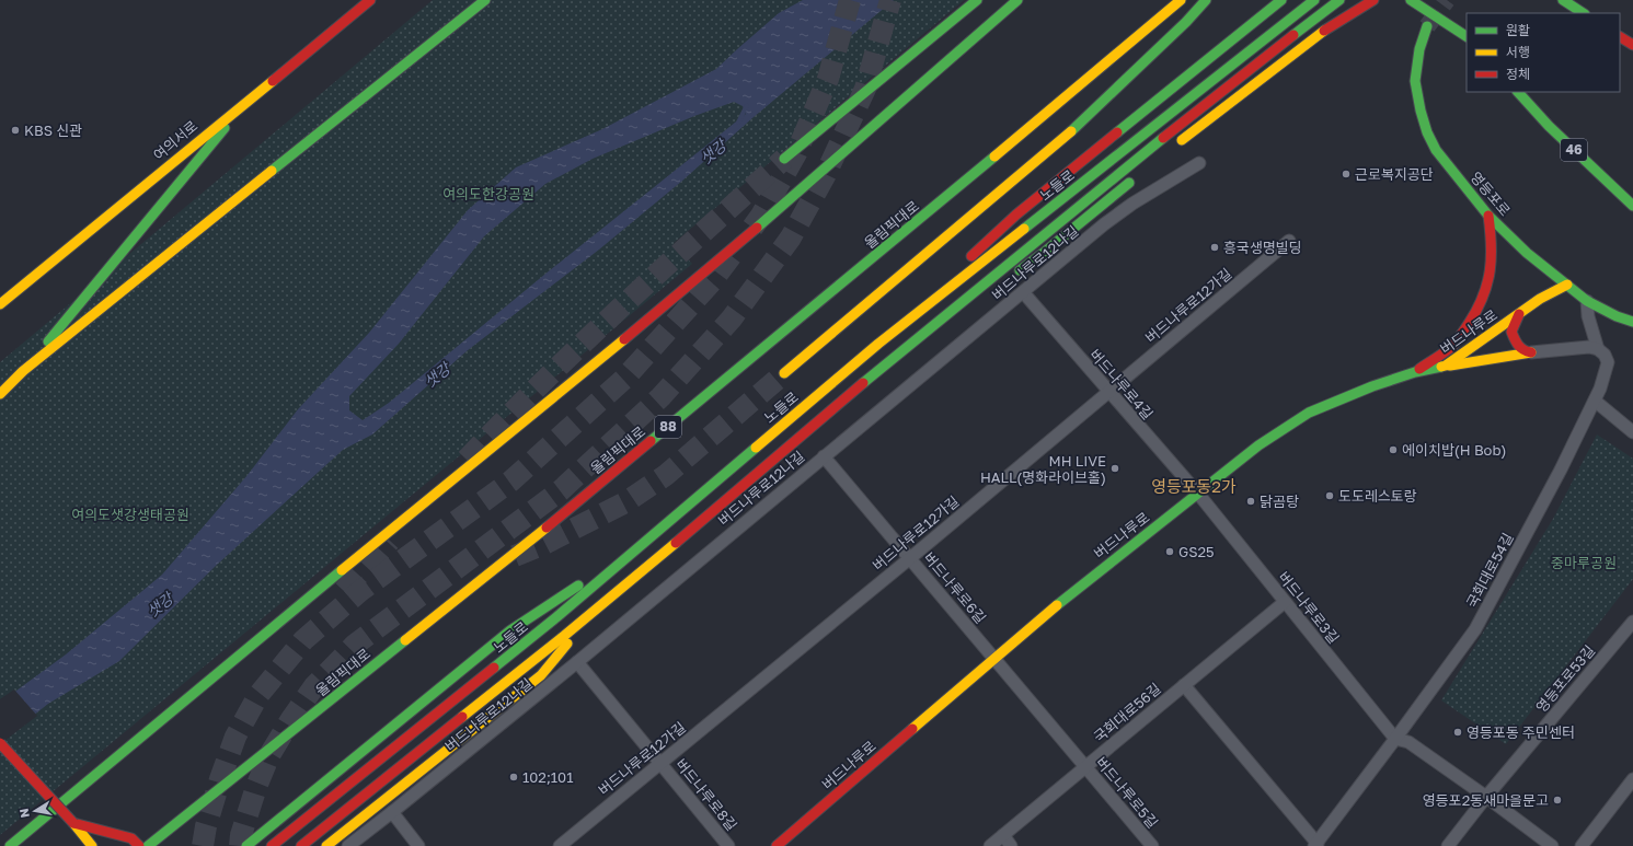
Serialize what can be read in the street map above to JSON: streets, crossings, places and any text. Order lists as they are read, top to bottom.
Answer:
{
  "streets": {
    "main road": [
      "여의서로",
      "46",
      "노들로",
      "영등포로",
      "올림픽대로",
      "버드나루로",
      "88"
    ],
    "street": [
      "버드나루로12나길",
      "버드나루로12가길",
      "버드나루로4길",
      "국회대로54길",
      "버드나루로6길",
      "버드나루로3길",
      "영등포로53길",
      "국회대로56길",
      "버드나루로5길",
      "버드나루로8길"
    ]
  },
  "crossings": [
    ["영등포로", "버드나루로"],
    ["버드나루로12나길", "버드나루로4길"],
    ["버드나루로12나길", "버드나루로6길"],
    ["버드나루로12나길", "버드나루로8길"],
    ["버드나루로12가길", "버드나루로4길"],
    ["버드나루로12가길", "버드나루로6길"],
    ["버드나루로12가길", "버드나루로8길"],
    ["버드나루로", "버드나루로4길"],
    ["버드나루로", "버드나루로6길"],
    ["버드나루로", "버드나루로3길"],
    ["버드나루로", "버드나루로5길"],
    ["버드나루로4길", "버드나루로3길"],
    ["국회대로54길", "버드나루로3길"],
    ["국회대로54길", "국회대로56길"],
    ["버드나루로6길", "버드나루로5길"],
    ["버드나루로3길", "국회대로56길"],
    ["국회대로56길", "버드나루로5길"]
  ],
  "districts": ["영등포동2가"],
  "water": ["샛강"],
  "parks": ["여의도한강공원", "여의도샛강생태공원", "중마루공원"],
  "places": [
    "KBS 신관",
    "근로복지공단",
    "흥국생명빌딩",
    "에이치밥(H Bob)",
    "MH LIVE HALL(명화라이브홀)",
    "도도레스토랑",
    "닭곰탕",
    "GS25",
    "영등포동 주민센터",
    "102;101",
    "영등포2동새마을문고"
  ],
  "legend": ["원활", "서행", "정체"],
  "north": "left"
}
